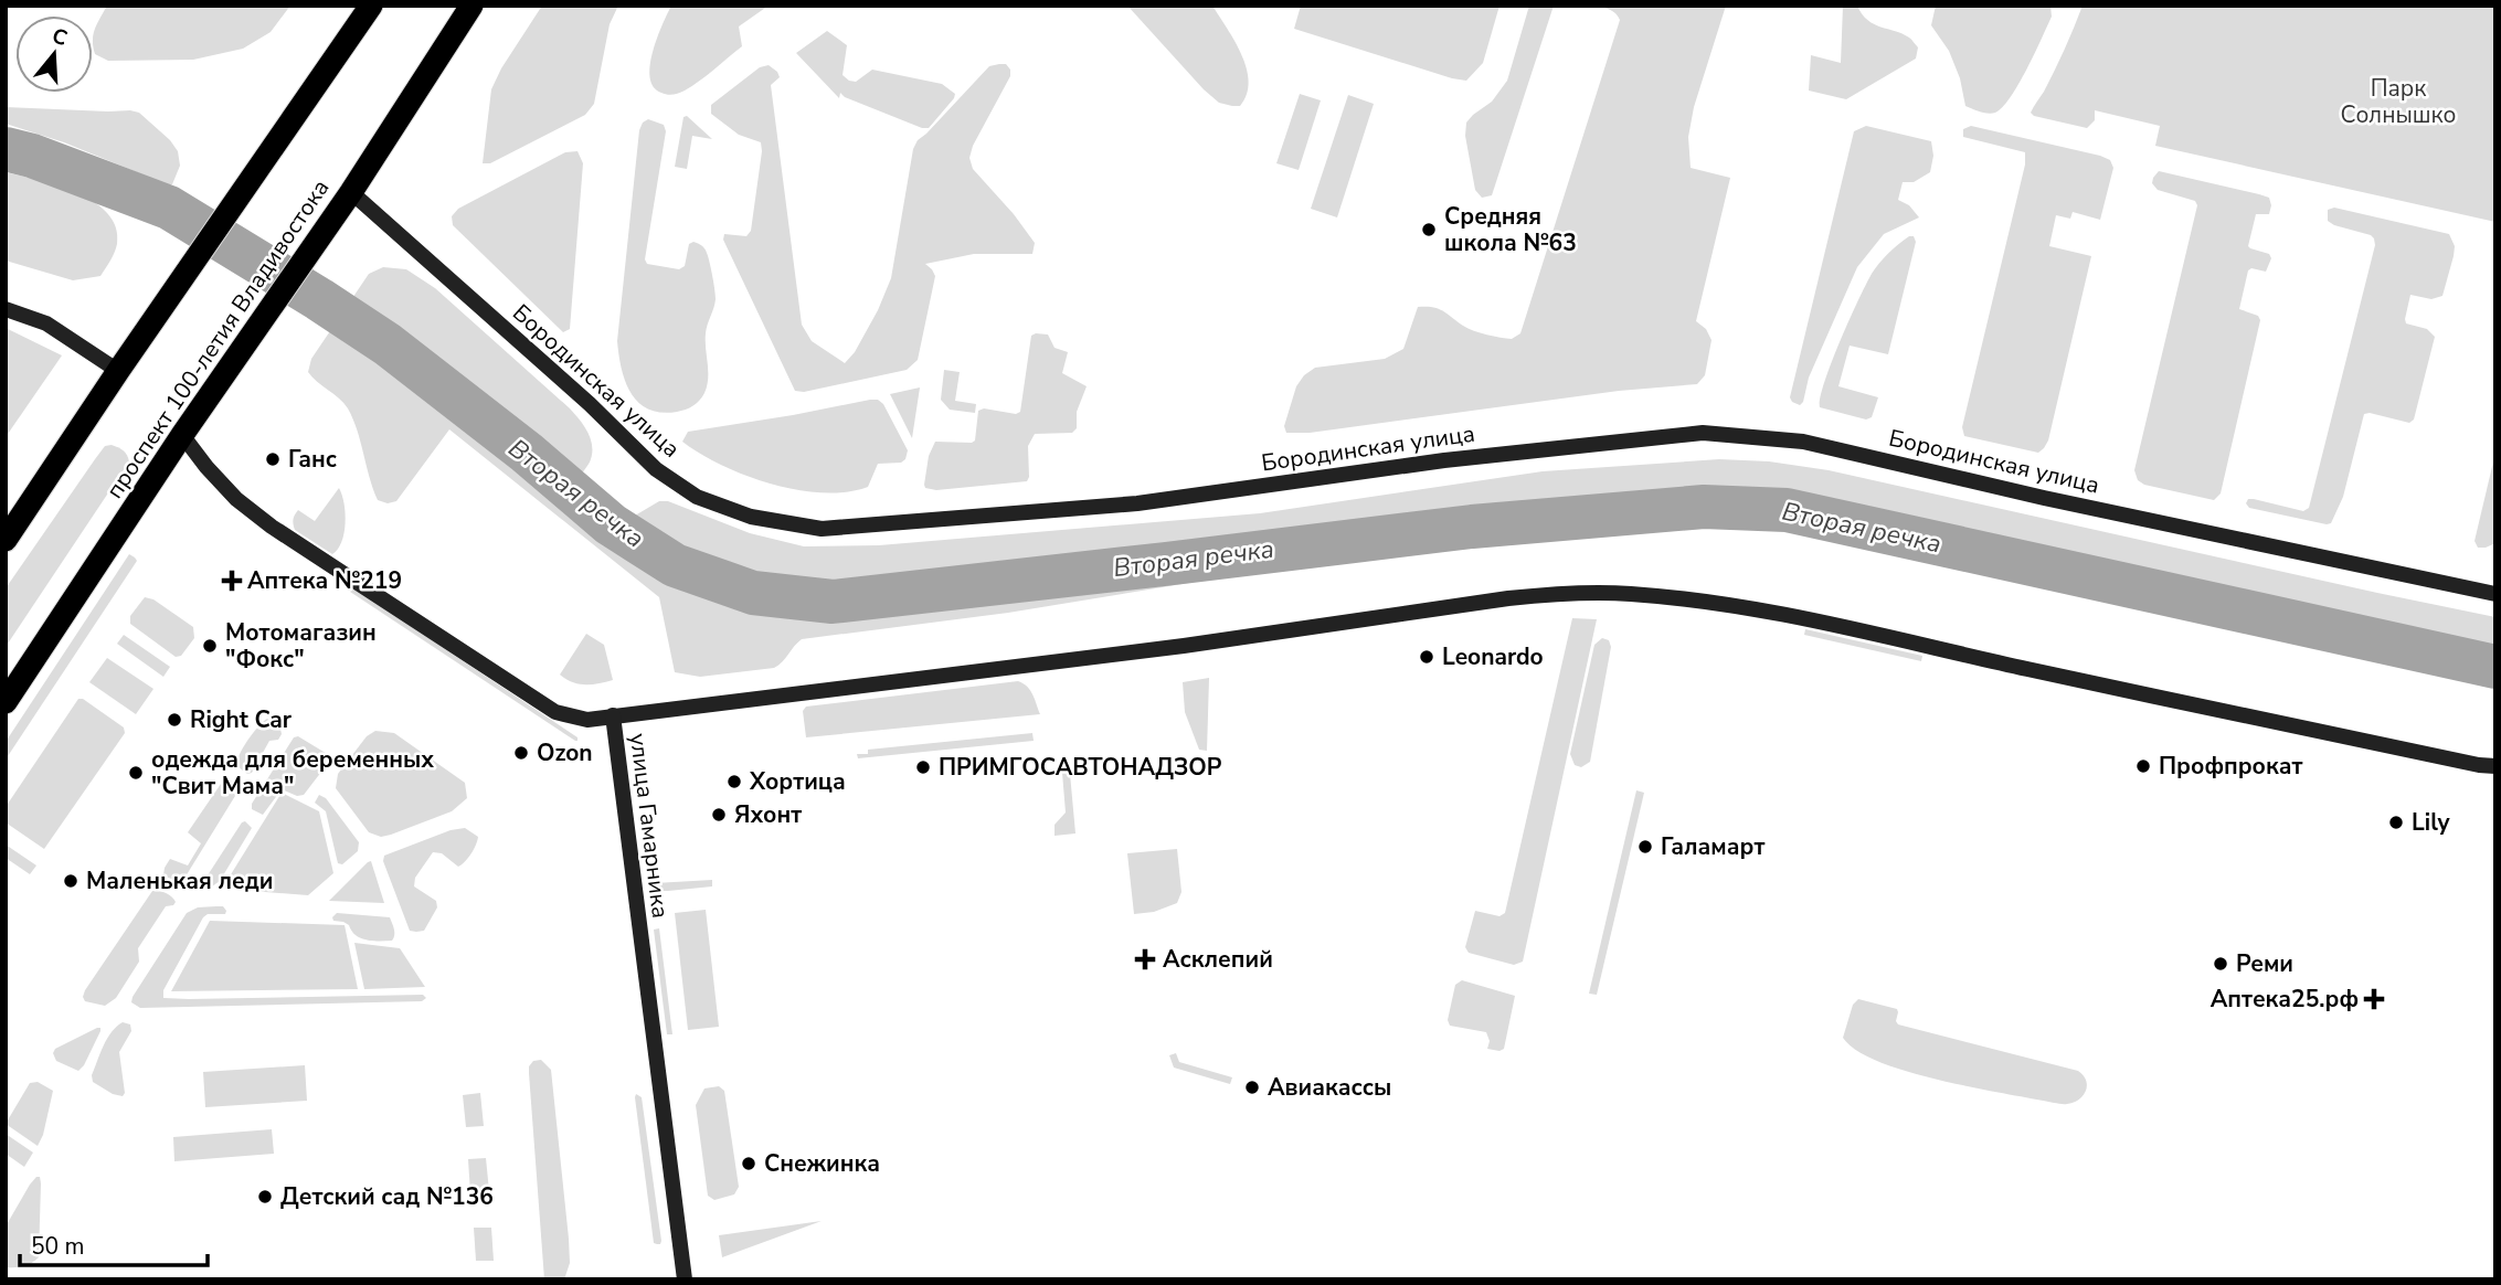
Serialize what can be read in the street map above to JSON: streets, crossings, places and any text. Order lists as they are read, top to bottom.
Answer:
{
  "streets": {
    "highway": ["проспект 100-летия Владивостока"],
    "main road": ["Бородинская улица", "улица Гамарника"]
  },
  "crossings": [
    ["проспект 100-летия Владивостока", "Бородинская улица"],
    ["проспект 100-летия Владивостока", "улица Гамарника"]
  ],
  "water": ["Вторая речка"],
  "parks": ["Парк Солнышко"],
  "places": {
    "other": [
      "Средняя школа №63",
      "Ганс",
      "Мотомагазин \"Фокс\"",
      "Leonardo",
      "Right Car",
      "Ozon",
      "Профпрокат",
      "ПРИМГОСАВТОНАДЗОР",
      "одежда для беременных \"Свит Мама\"",
      "Хортица",
      "Яхонт",
      "Lily",
      "Галамарт",
      "Маленькая леди",
      "Реми",
      "Авиакассы",
      "Снежинка",
      "Детский сад №136"
    ],
    "health": ["Аптека №219", "Асклепий", "Аптека25.рф"]
  },
  "scale_bar": "50 m",
  "north": "top"
}
